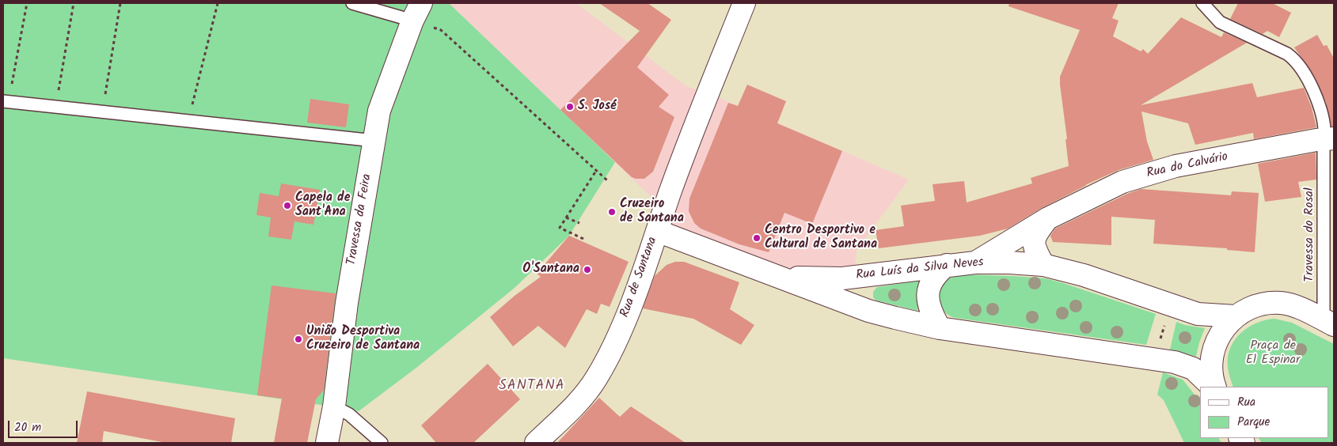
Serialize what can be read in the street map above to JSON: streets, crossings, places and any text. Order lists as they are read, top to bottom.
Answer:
{
  "streets": {
    "main road": [
      "Rua do Calvário",
      "Travessa da Feira",
      "Rua Luís da Silva Neves",
      "Rua de Santana"
    ],
    "lane": ["Travessa do Rosal"]
  },
  "crossings": [
    ["Rua do Calvário", "Travessa do Rosal"],
    ["Rua do Calvário", "Rua Luís da Silva Neves"],
    ["Rua Luís da Silva Neves", "Rua de Santana"]
  ],
  "districts": ["SANTANA"],
  "parks": ["Praça de El Espinar"],
  "places": [
    "S. José",
    "Capela de Sant'Ana",
    "Cruzeiro de Santana",
    "Centro Desportivo e Cultural de Santana",
    "O'Santana",
    "União Desportiva Cruzeiro de Santana"
  ],
  "legend": ["Rua", "Parque"],
  "scale_bar": "20 m"
}
